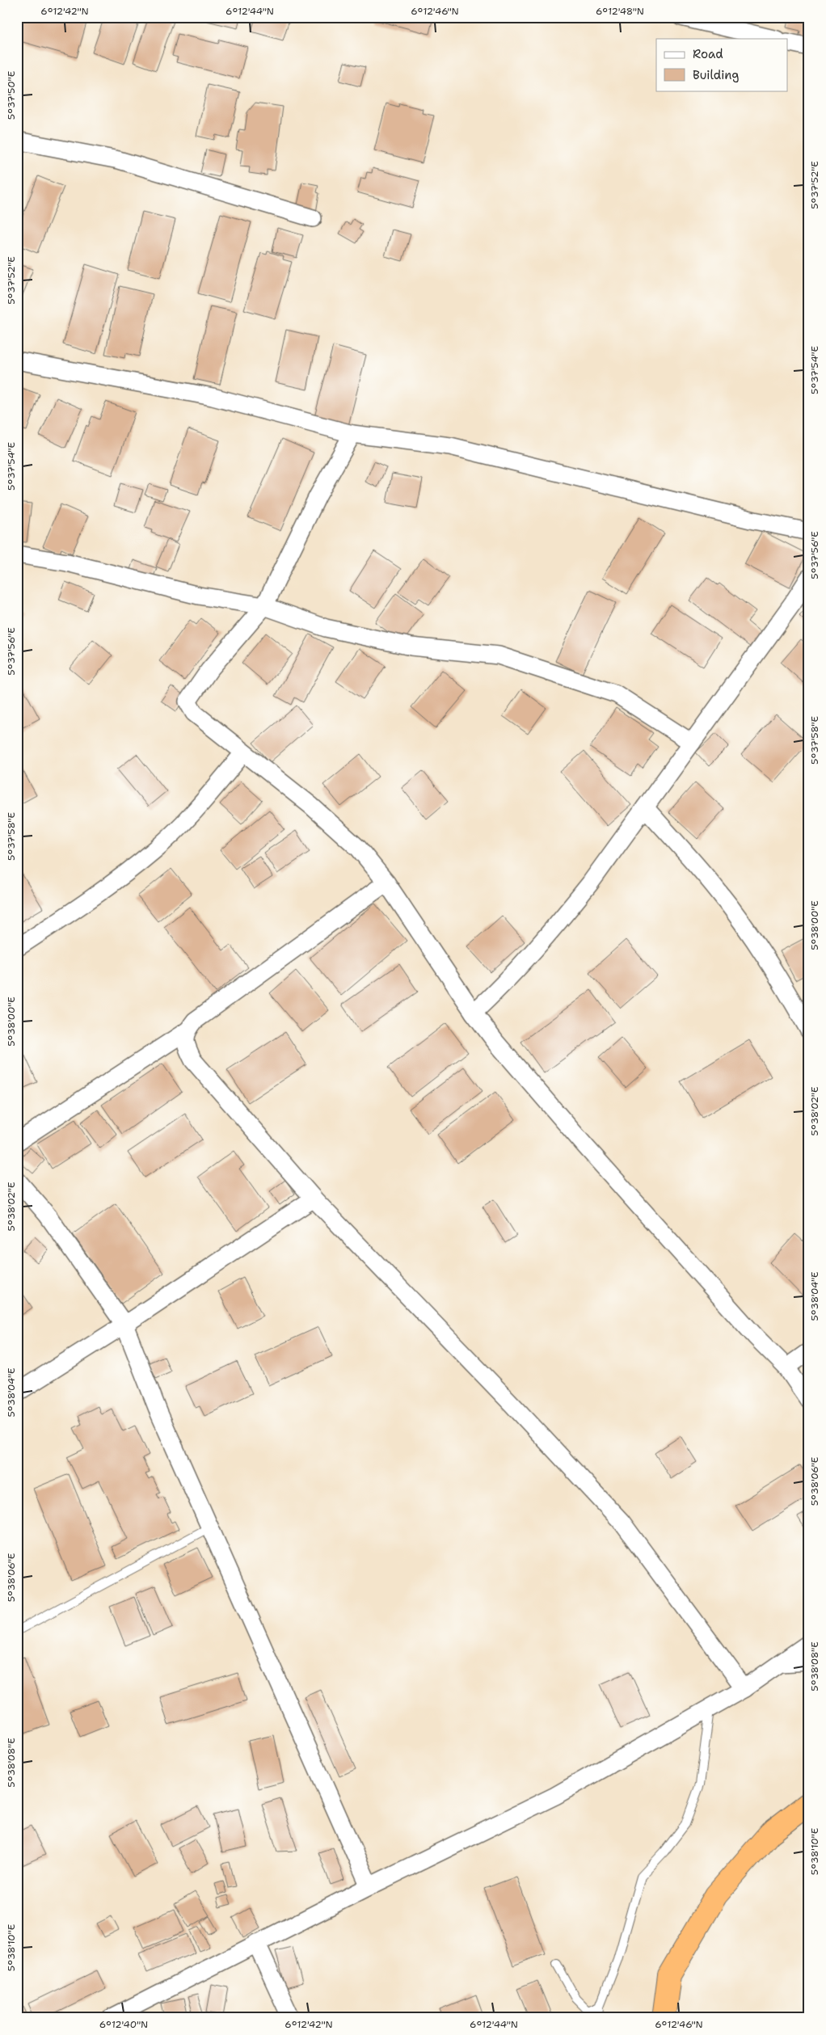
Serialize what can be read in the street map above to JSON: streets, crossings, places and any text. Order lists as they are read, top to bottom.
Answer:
{
  "legend": ["Road", "Building"],
  "coordinates": [
    "6°12'42\"N",
    "6°12'44\"N",
    "6°12'46\"N",
    "6°12'48\"N",
    "5°37'50\"E",
    "5°37'52\"E",
    "5°37'54\"E",
    "5°37'56\"E",
    "5°37'58\"E",
    "5°38'00\"E",
    "5°38'02\"E",
    "5°38'04\"E",
    "5°38'06\"E",
    "5°38'08\"E",
    "5°38'10\"E",
    "6°12'40\"N"
  ]
}
